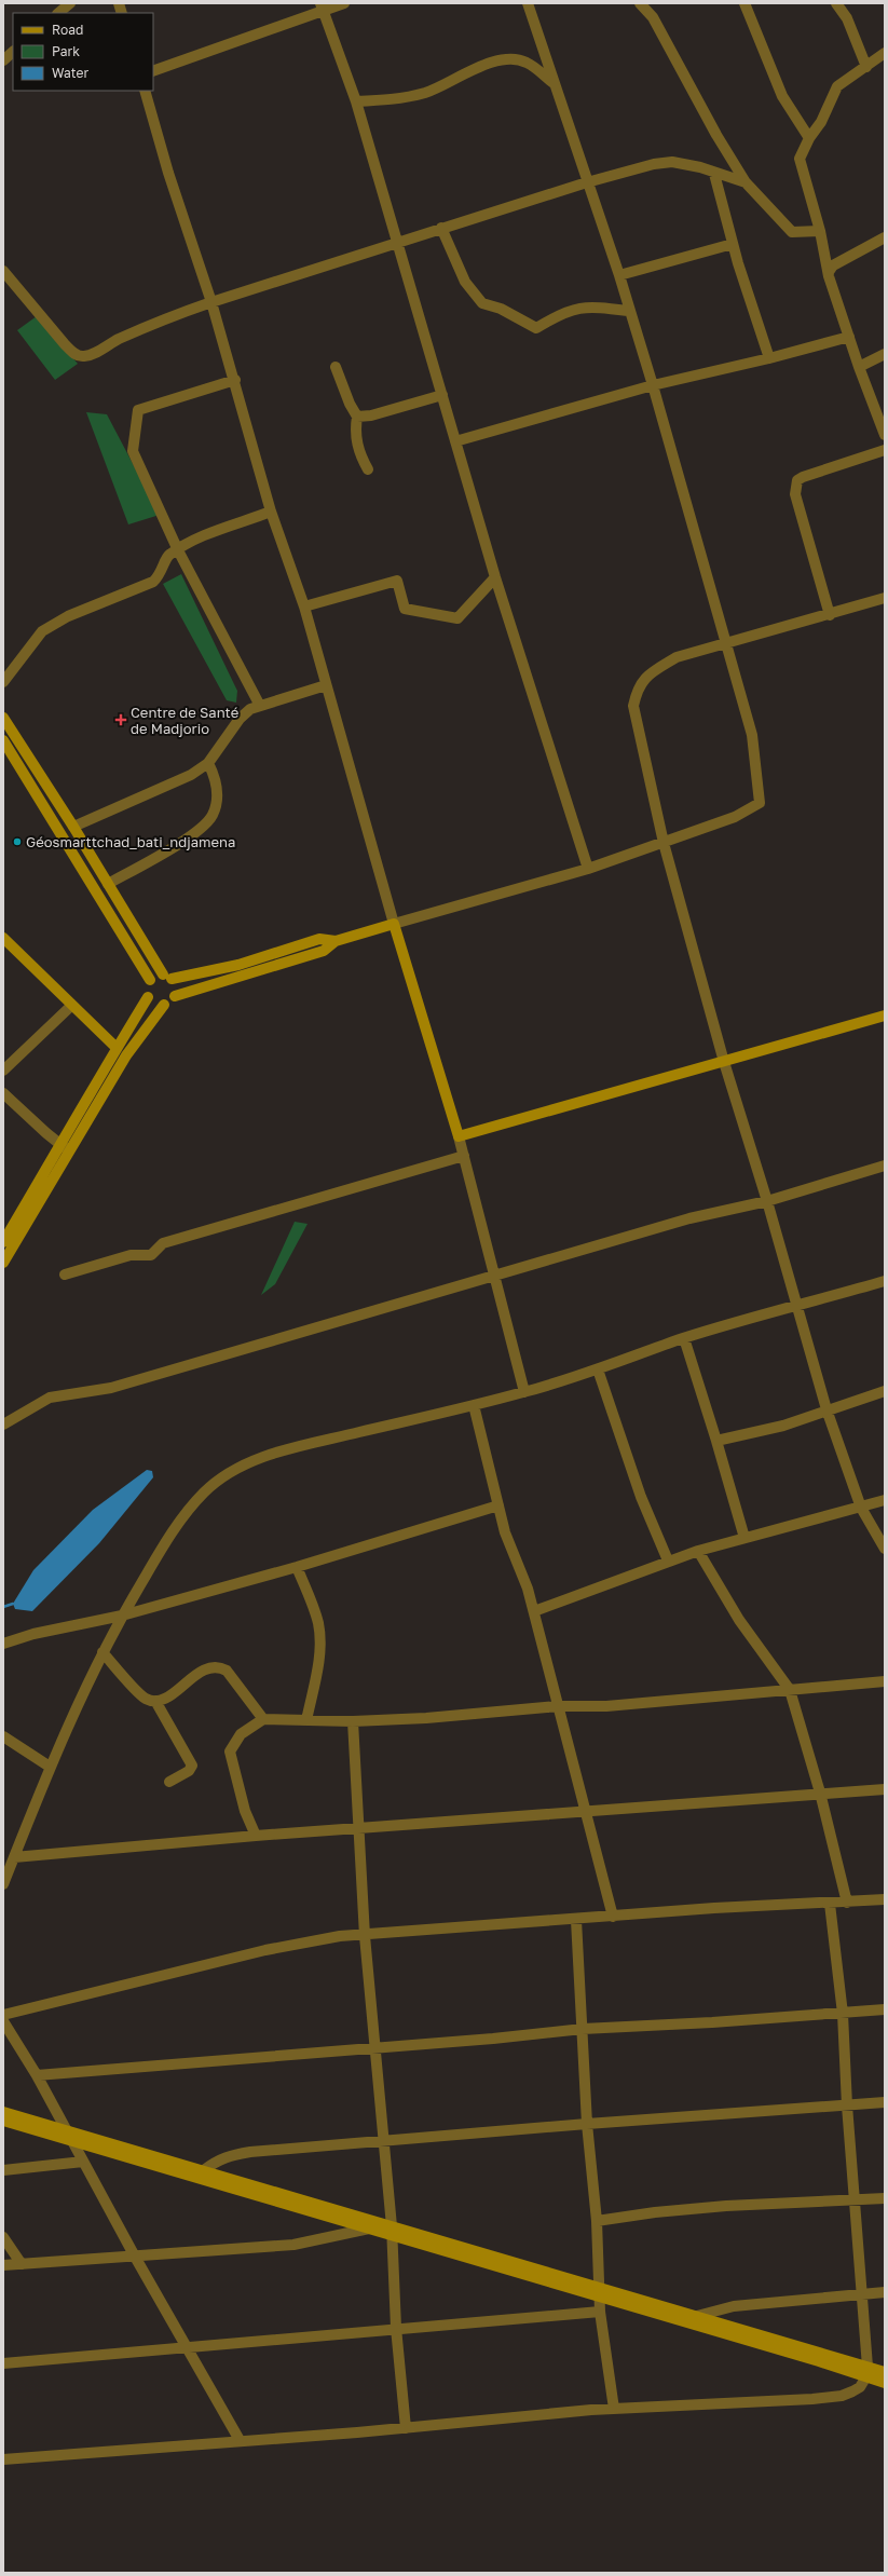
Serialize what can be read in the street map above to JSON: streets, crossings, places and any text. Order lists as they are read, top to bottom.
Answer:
{
  "places": {
    "health": ["Centre de Santé de Madjorio"],
    "other": ["Géosmarttchad_bati_ndjamena"]
  },
  "legend": ["Road", "Park", "Water"]
}
